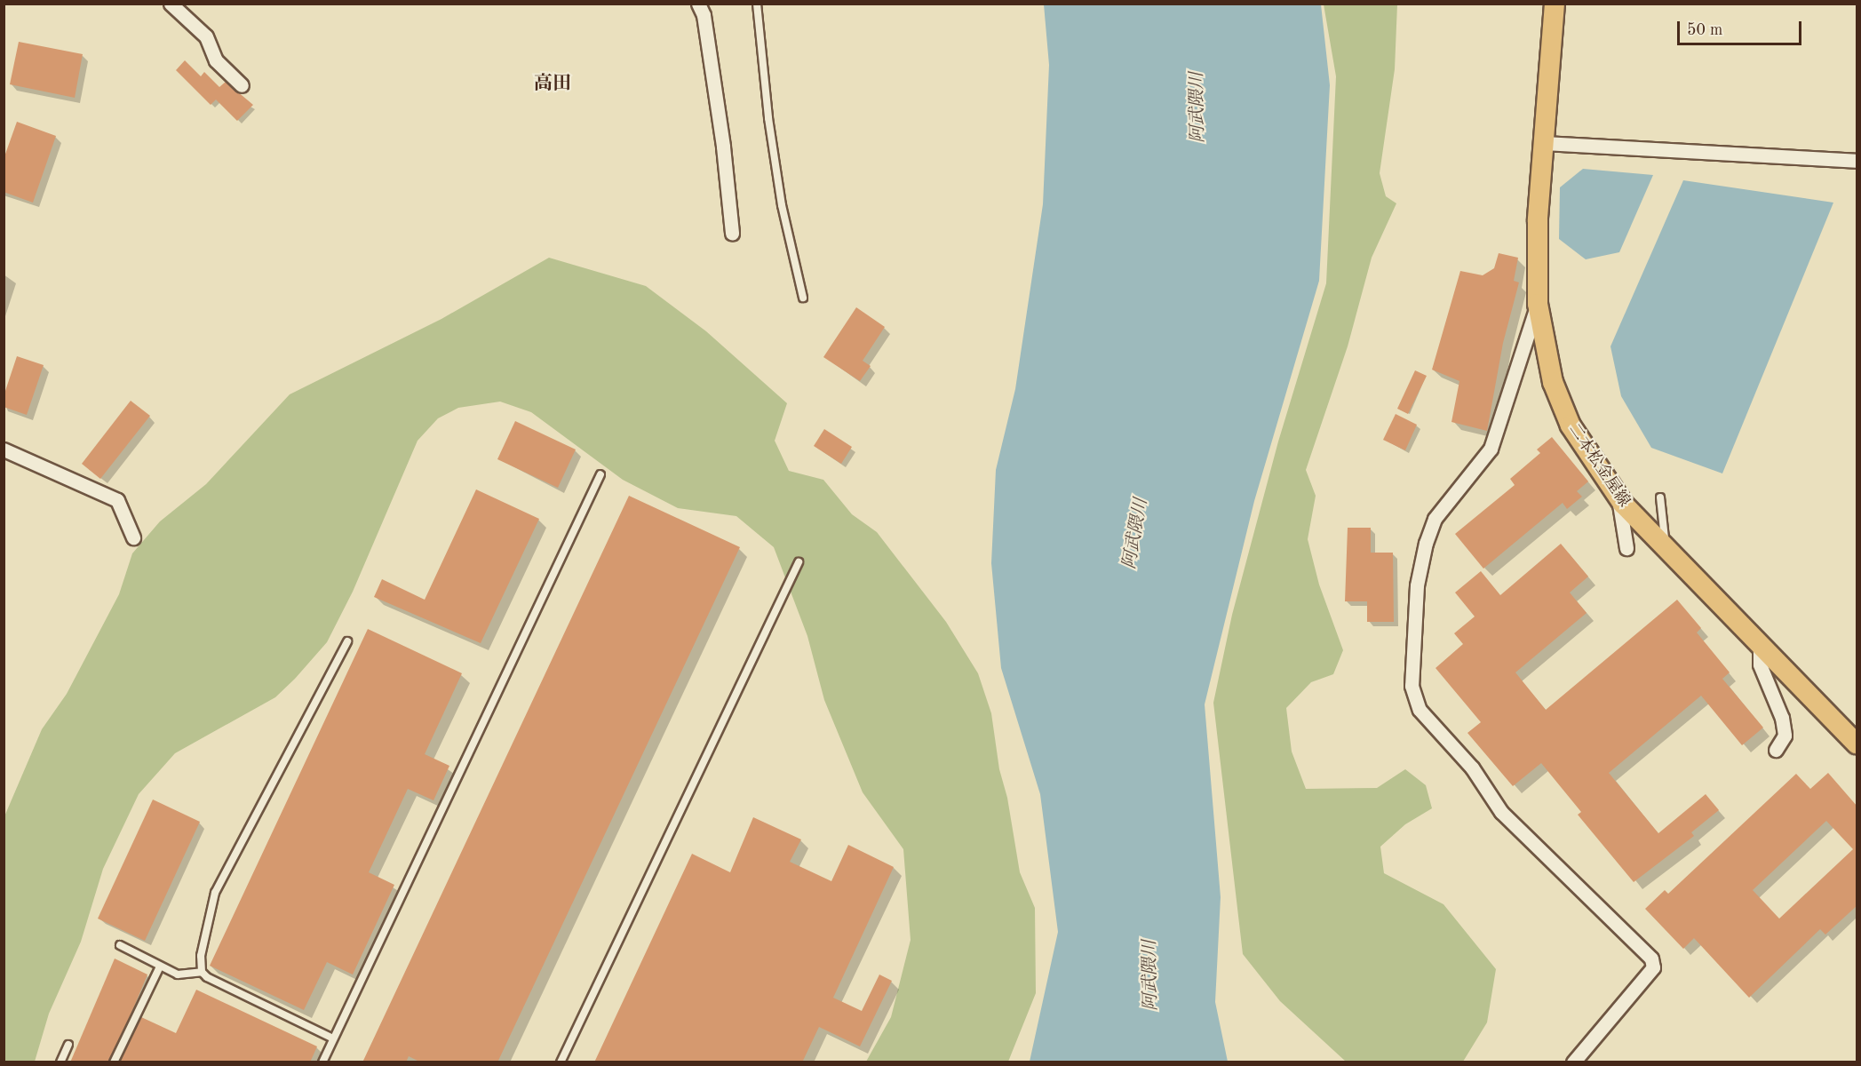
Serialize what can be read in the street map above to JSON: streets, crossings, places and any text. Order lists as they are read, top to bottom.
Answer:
{
  "streets": {
    "main road": ["二本松金屋線"]
  },
  "districts": ["高田"],
  "water": ["阿武隈川"],
  "scale_bar": "50 m"
}
